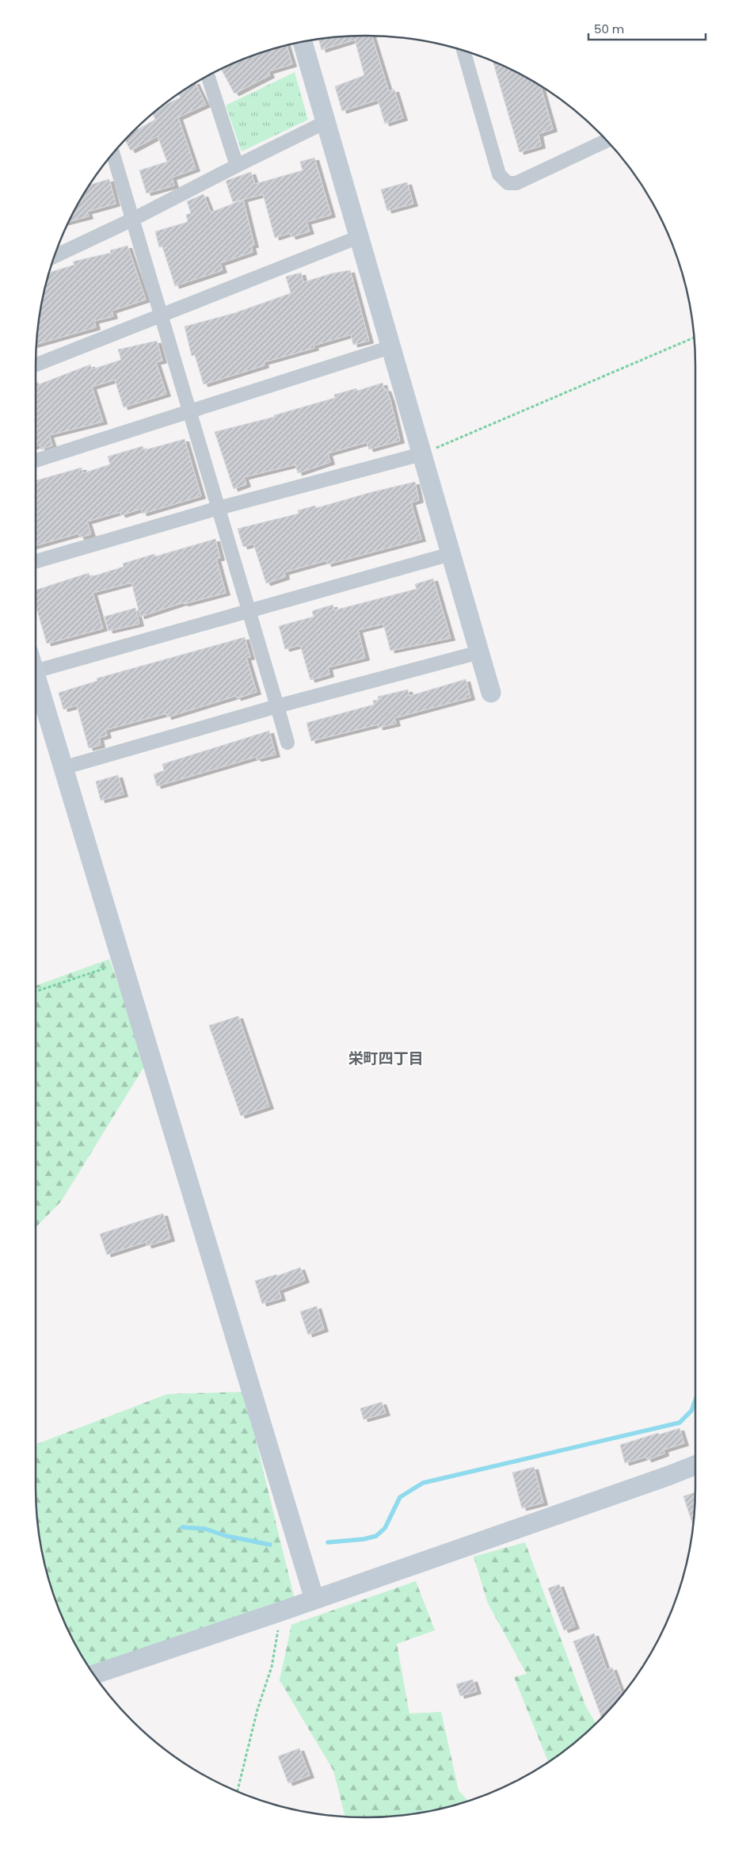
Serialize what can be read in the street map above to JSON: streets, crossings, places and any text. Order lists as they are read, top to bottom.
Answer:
{
  "districts": ["栄町四丁目"],
  "scale_bar": "50 m"
}
